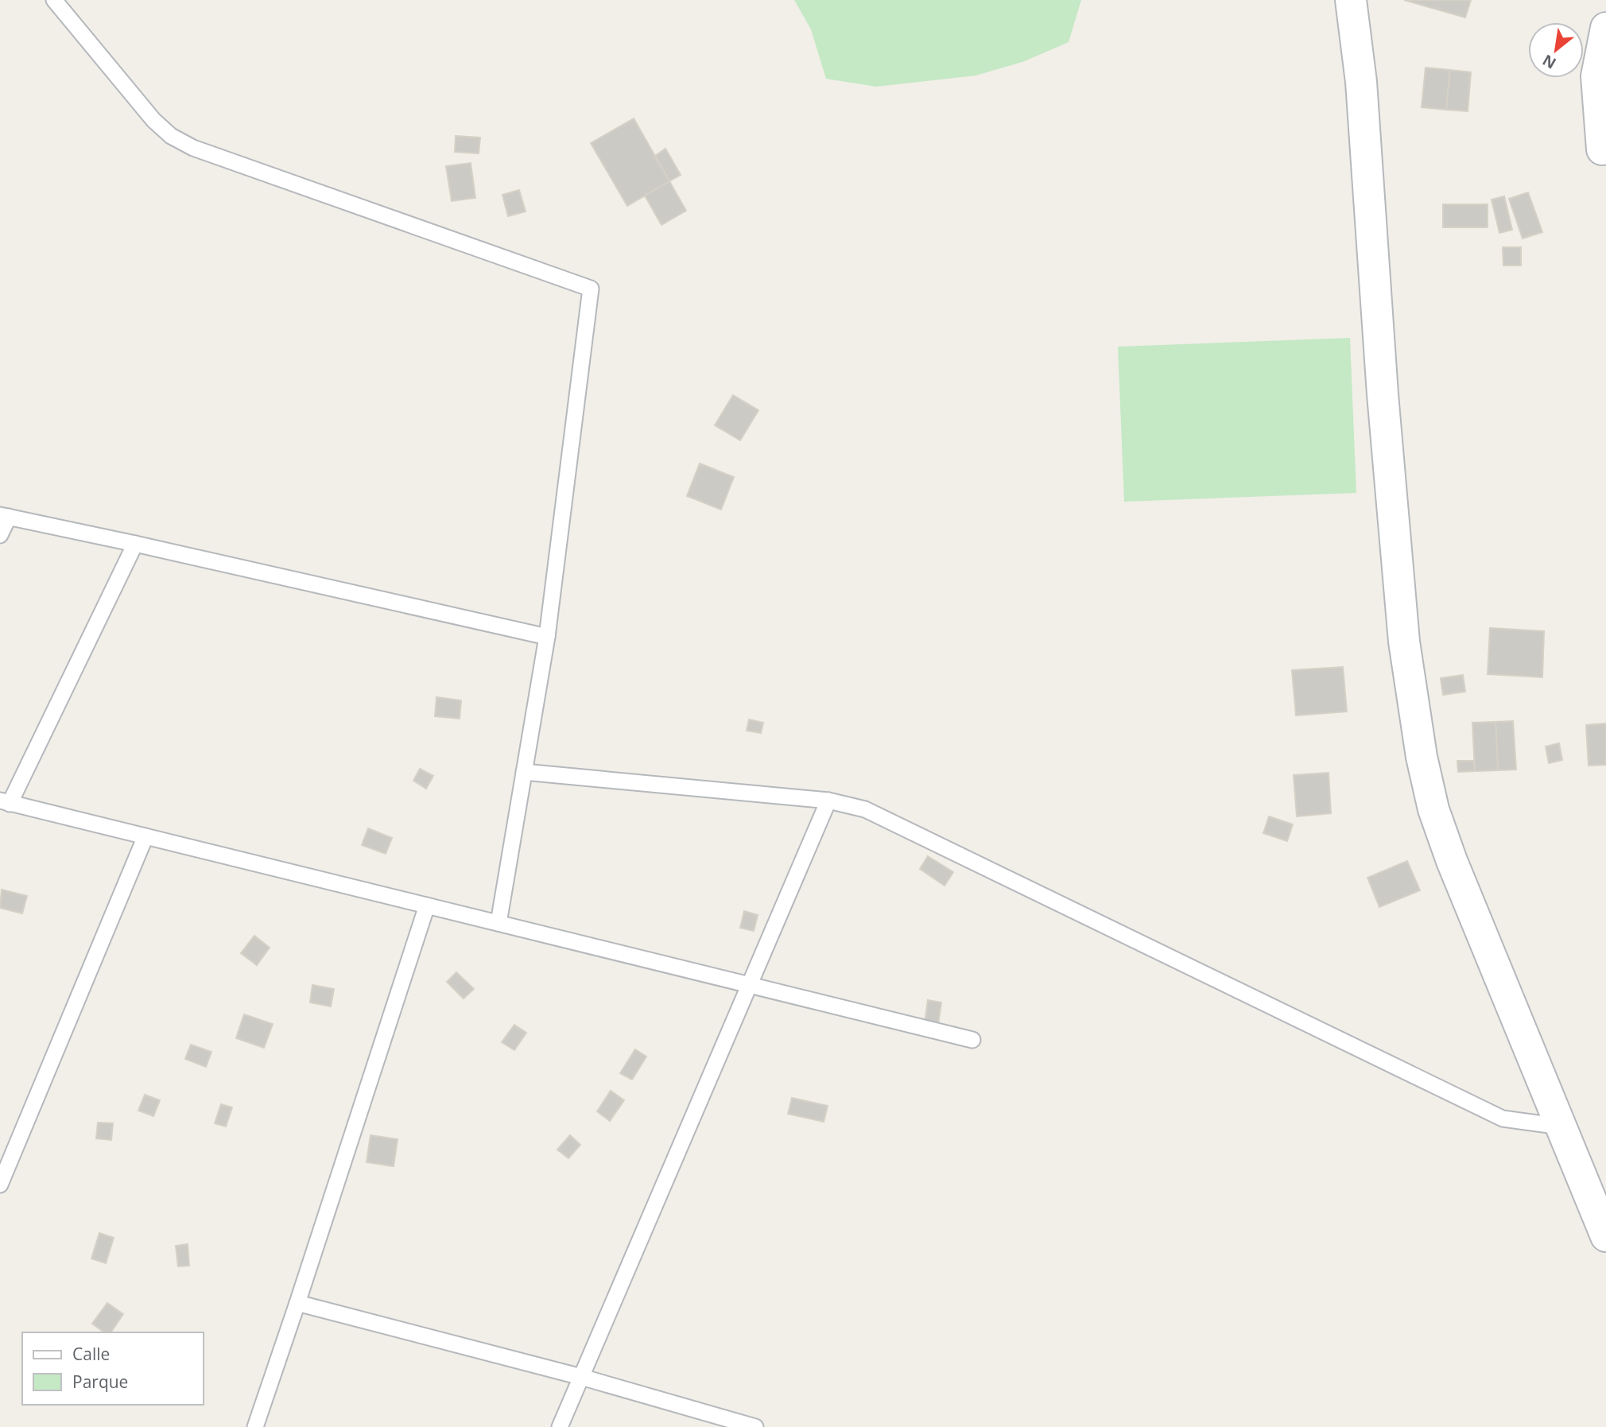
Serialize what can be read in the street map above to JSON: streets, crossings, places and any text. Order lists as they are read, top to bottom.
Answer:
{
  "legend": ["Calle", "Parque"],
  "north": "bottom left"
}
